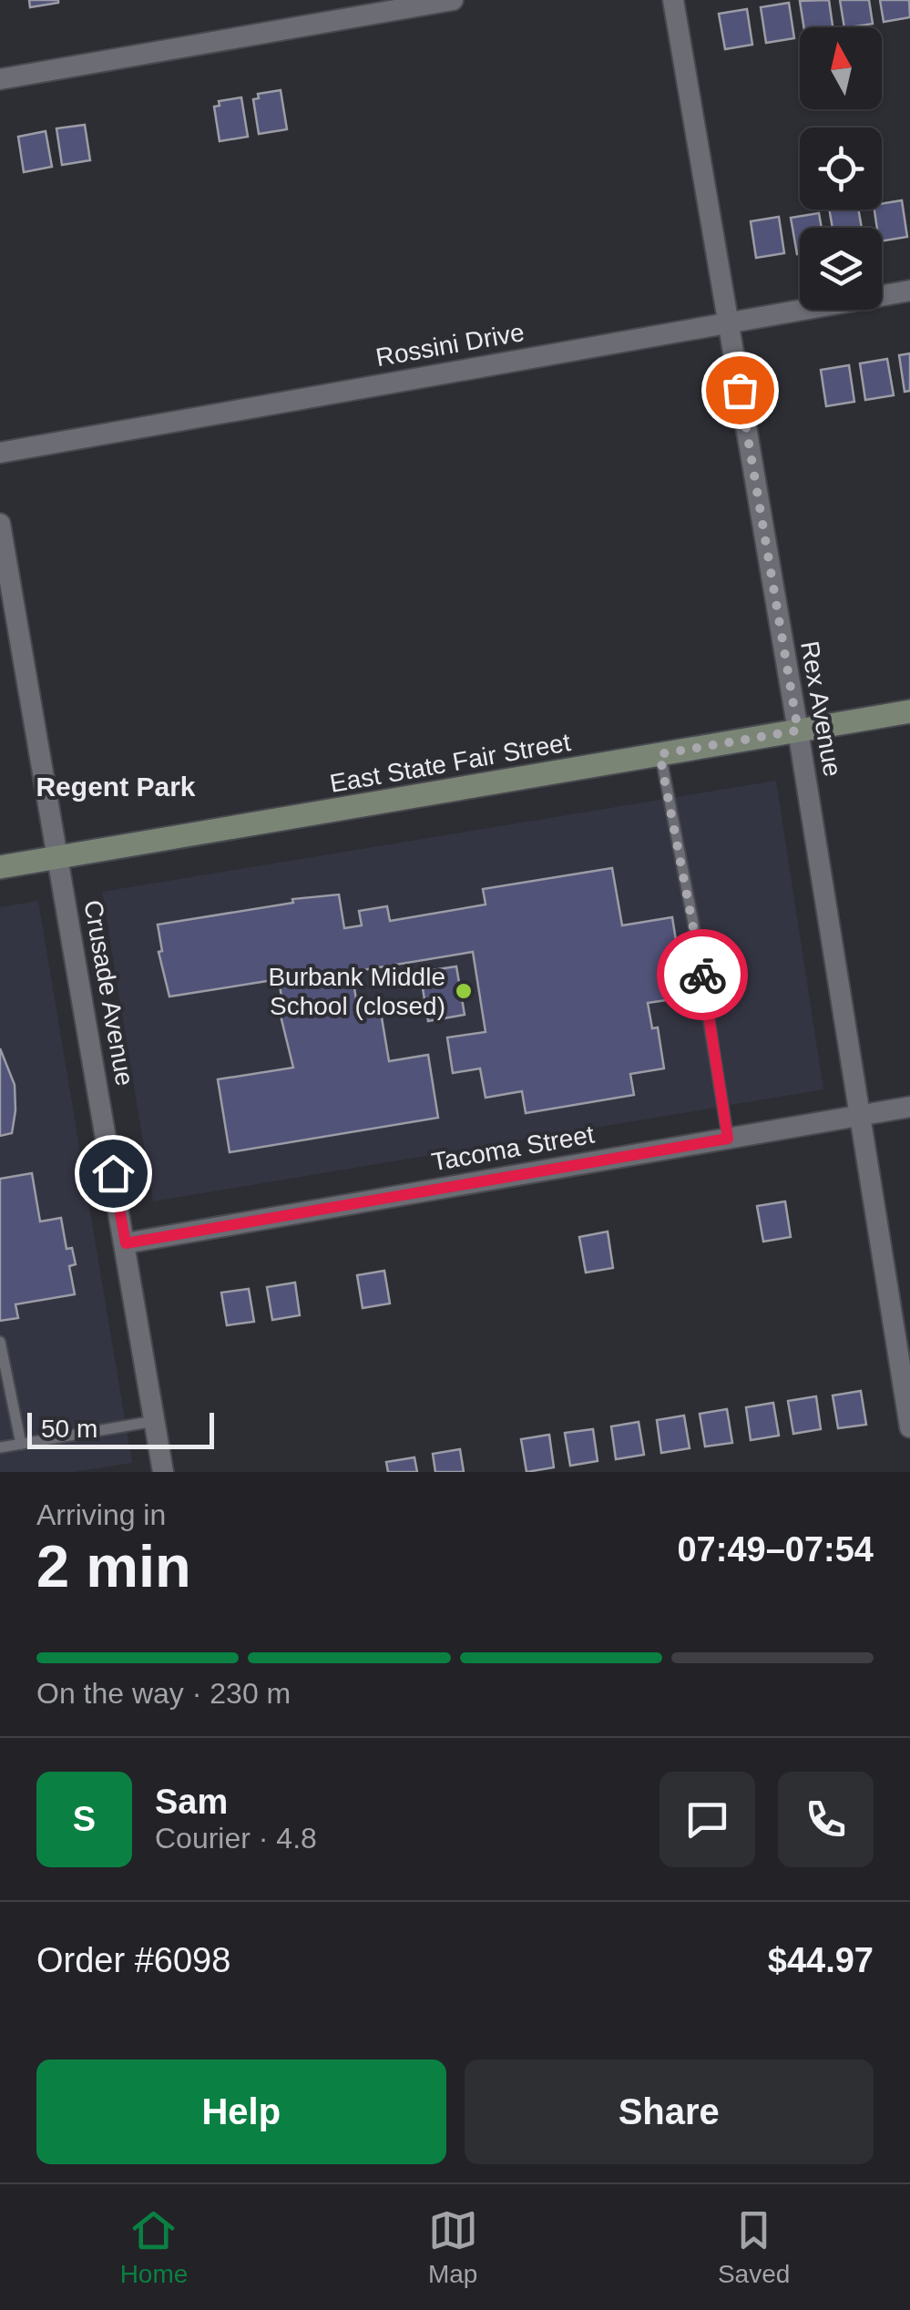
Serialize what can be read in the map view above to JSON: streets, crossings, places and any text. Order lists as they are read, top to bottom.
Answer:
{
  "streets": {
    "street": [
      "Rossini Drive",
      "Rex Avenue",
      "East State Fair Street",
      "Crusade Avenue",
      "Tacoma Street"
    ]
  },
  "crossings": [
    ["Rossini Drive", "Rex Avenue"],
    ["Rex Avenue", "East State Fair Street"],
    ["Rex Avenue", "Tacoma Street"],
    ["East State Fair Street", "Crusade Avenue"],
    ["Crusade Avenue", "Tacoma Street"]
  ],
  "districts": ["Regent Park"],
  "places": ["Burbank Middle School (closed)"],
  "scale_bar": "50 m",
  "north": "top",
  "page": {
    "scale": "50 m",
    "heading": ["2 min", "Arriving in", "07:49–07:54"],
    "panel": [
      "Sam",
      "Courier · 4.8",
      "Order #6098",
      "$44.97"
    ],
    "bar": "On the way · 230 m",
    "round": "S",
    "buttons": ["Help", "Share"],
    "tabs": ["Home", "Map", "Saved"]
  }
}
